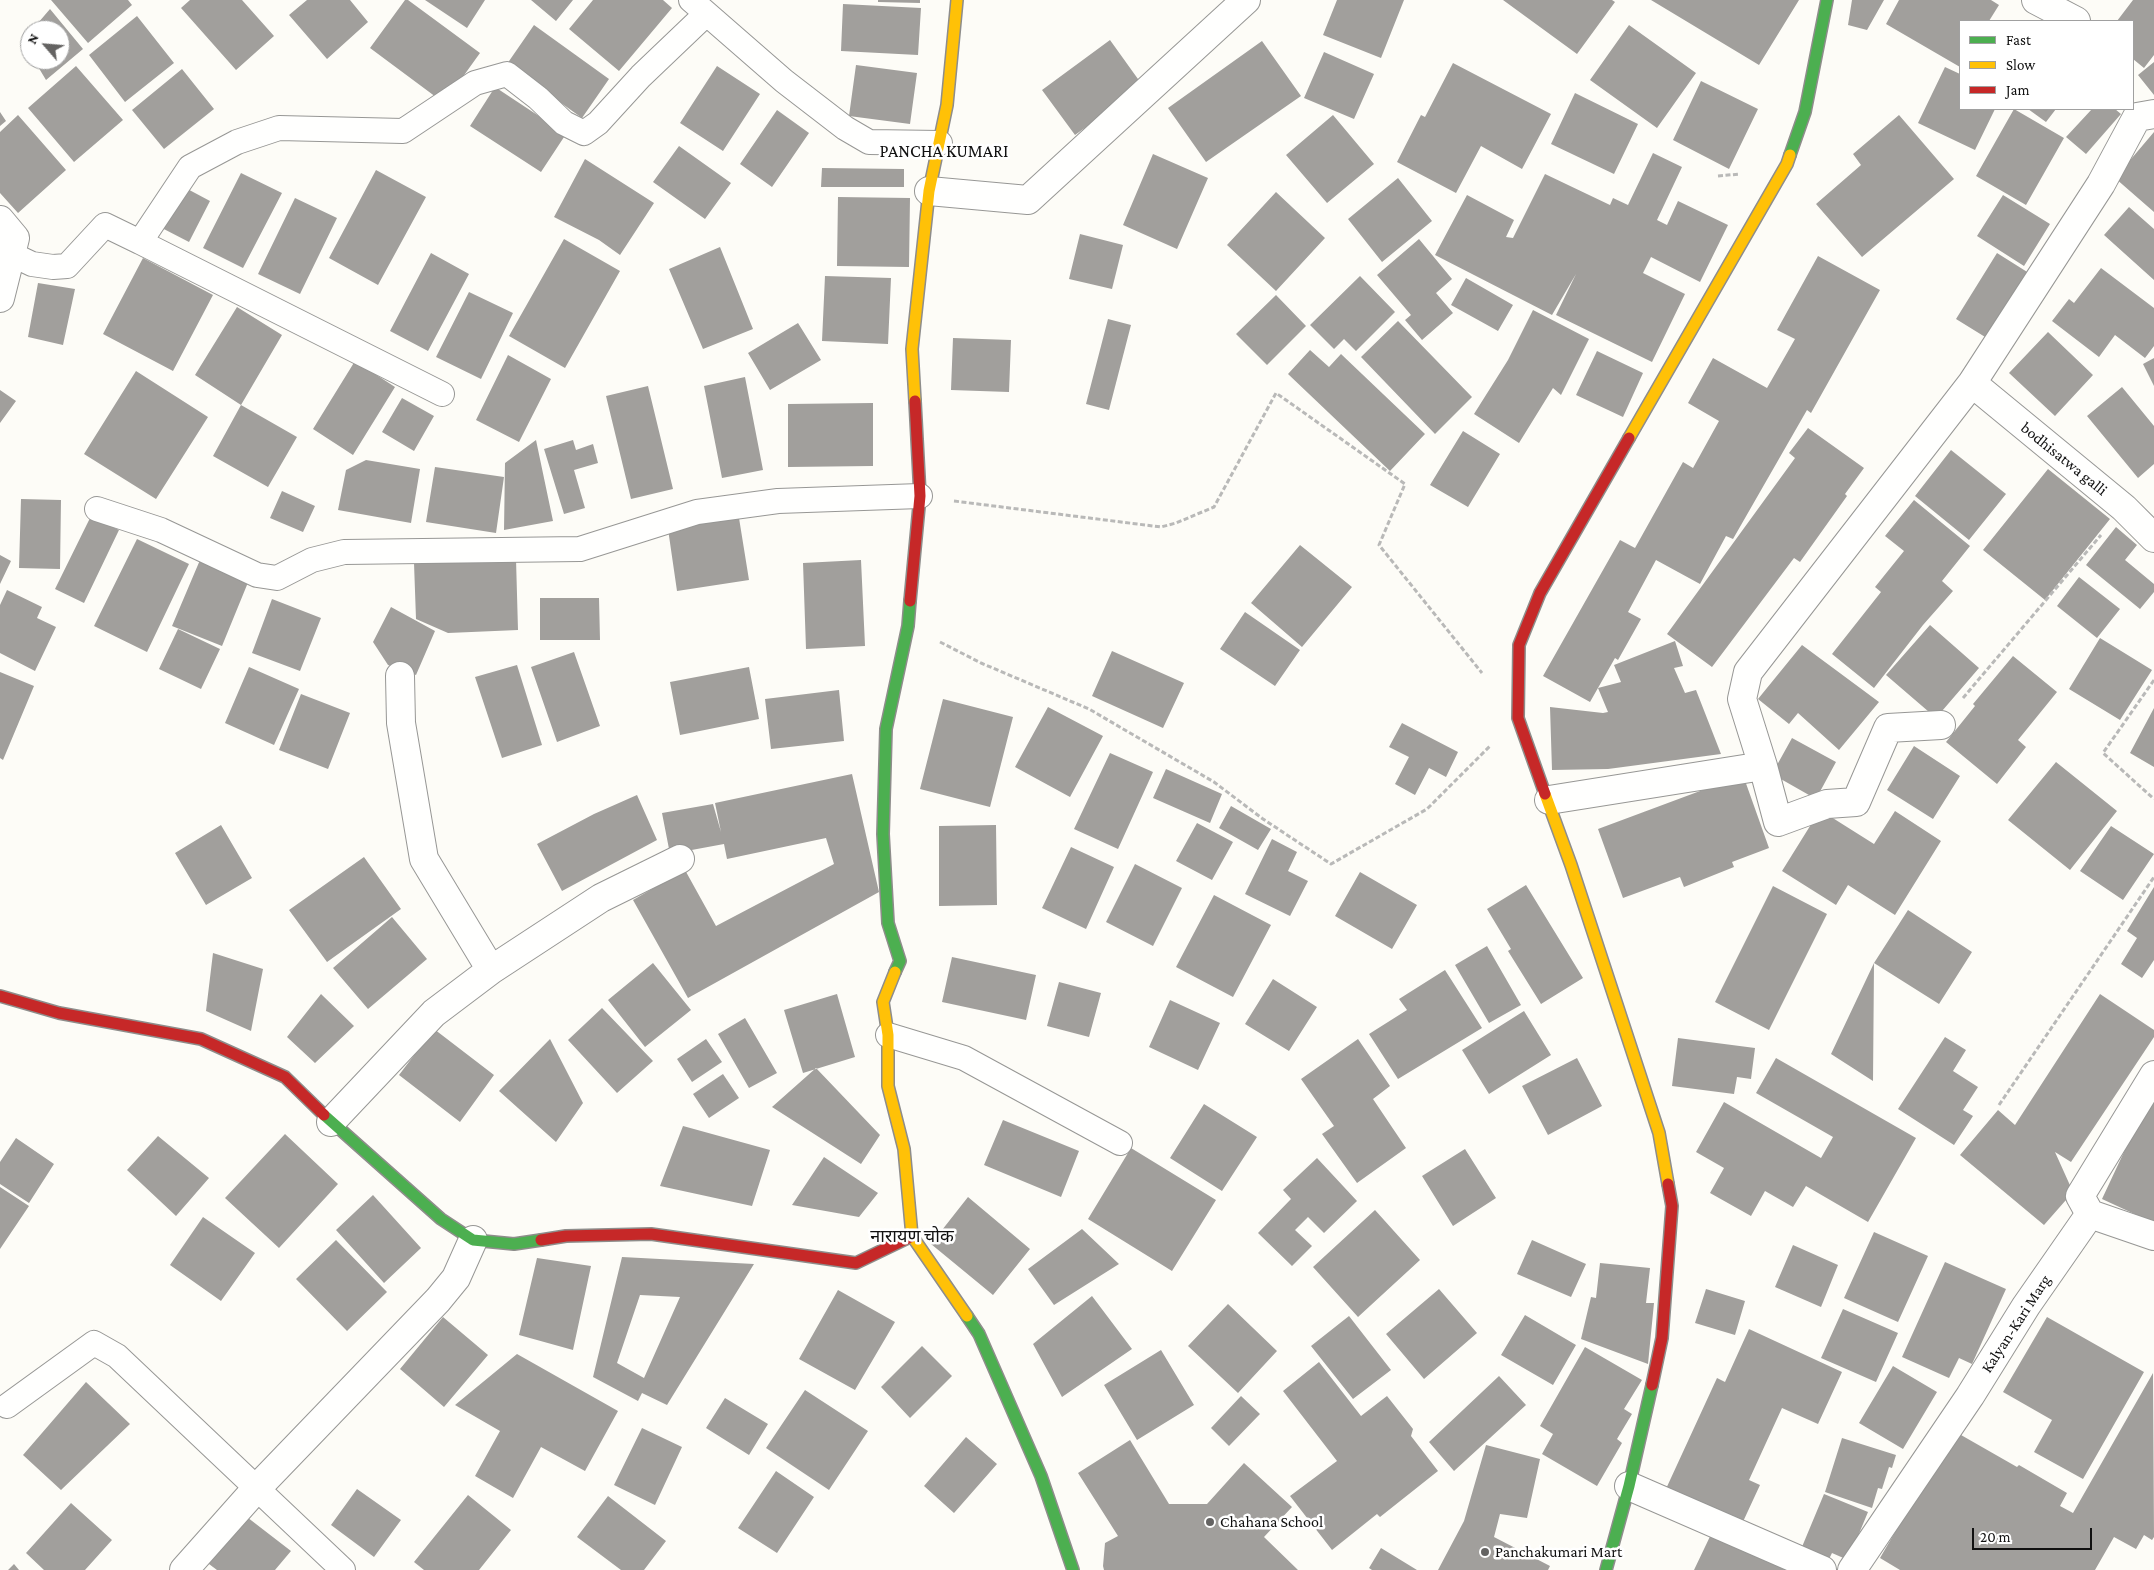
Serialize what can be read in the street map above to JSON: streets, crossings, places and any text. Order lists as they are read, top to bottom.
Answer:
{
  "streets": {
    "street": ["bodhisatwa galli", "Kalyan-Kari Marg"]
  },
  "districts": ["PANCHA KUMARI", "नारायण चोक"],
  "places": ["Chahana School", "Panchakumari Mart"],
  "legend": ["Fast", "Slow", "Jam"],
  "scale_bar": "20 m",
  "north": "top left"
}
